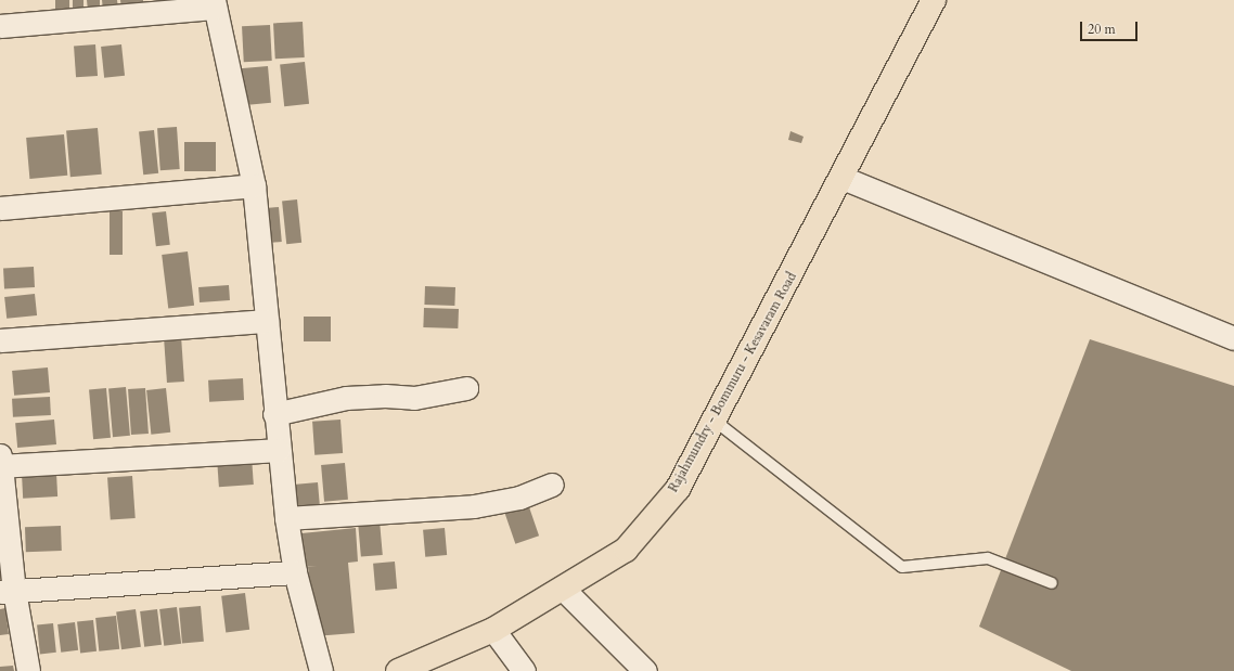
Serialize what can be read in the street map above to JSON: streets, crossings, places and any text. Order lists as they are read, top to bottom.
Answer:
{
  "streets": {
    "main road": ["Rajahmundry - Bommuru - Kesavaram Road"]
  },
  "scale_bar": "20 m"
}
